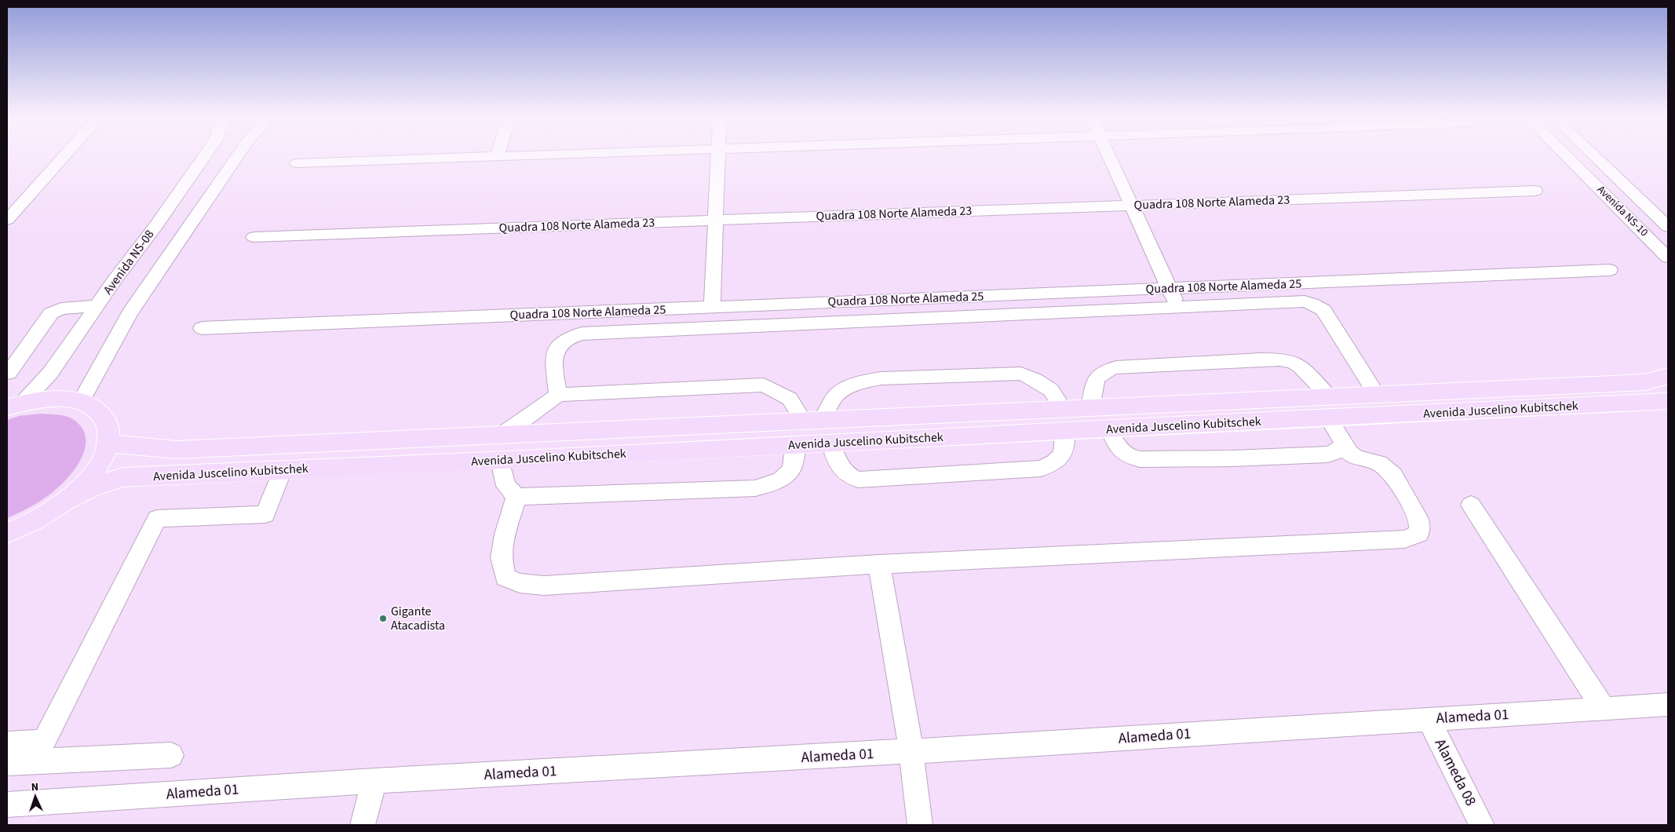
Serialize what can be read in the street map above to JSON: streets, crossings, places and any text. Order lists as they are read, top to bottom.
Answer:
{
  "streets": {
    "main road": ["Avenida Juscelino Kubitschek"],
    "street": [
      "Quadra 108 Norte Alameda 23",
      "Avenida NS-10",
      "Avenida NS-08",
      "Quadra 108 Norte Alameda 25",
      "Alameda 01",
      "Alameda 08"
    ]
  },
  "crossings": [
    ["Alameda 01", "Alameda 08"]
  ],
  "places": ["Gigante Atacadista"],
  "north": "top"
}
